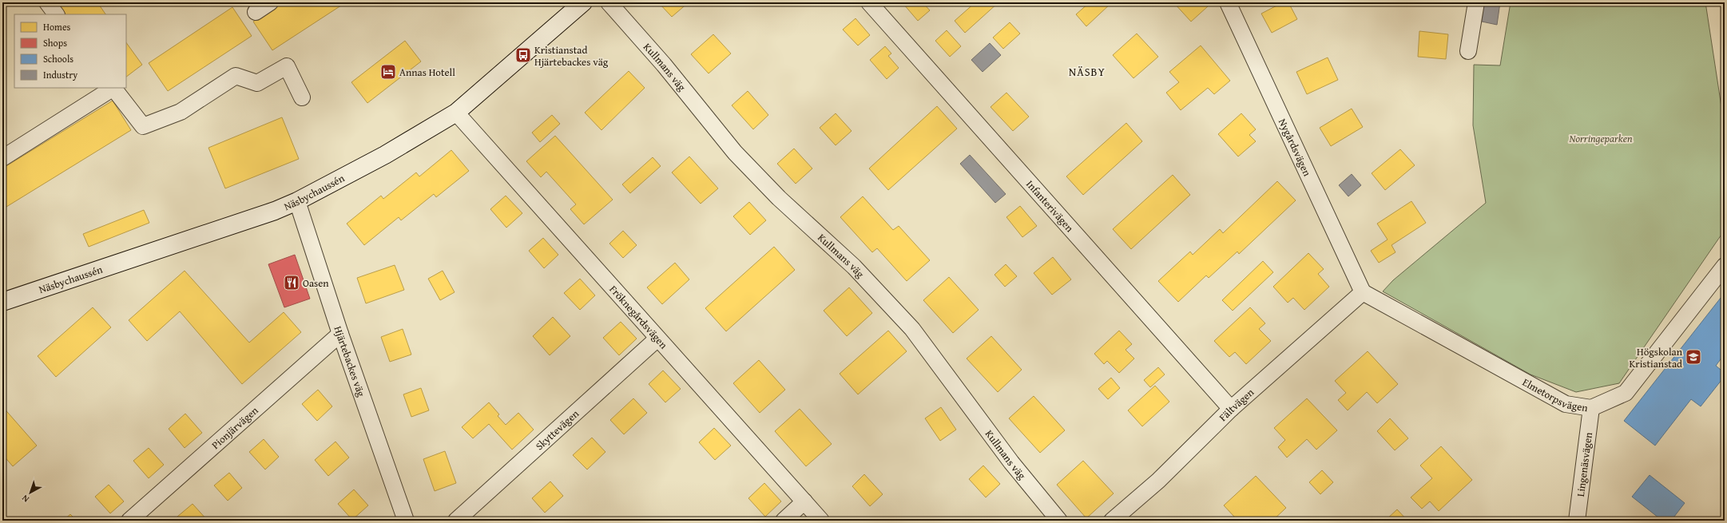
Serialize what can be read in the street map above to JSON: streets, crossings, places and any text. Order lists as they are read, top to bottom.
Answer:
{
  "streets": {
    "street": [
      "Kullmans väg",
      "Nygårdsvägen",
      "Näsbychaussén",
      "Infanterivägen",
      "Fröknegårdsvägen",
      "Hjärtebackes väg",
      "Elmetorpsvägen",
      "Fältvägen",
      "Pionjärvägen",
      "Skyttevägen",
      "Lingenäsvägen"
    ]
  },
  "crossings": [
    ["Nygårdsvägen", "Elmetorpsvägen"],
    ["Nygårdsvägen", "Fältvägen"],
    ["Näsbychaussén", "Fröknegårdsvägen"],
    ["Näsbychaussén", "Hjärtebackes väg"],
    ["Infanterivägen", "Fältvägen"],
    ["Fröknegårdsvägen", "Skyttevägen"],
    ["Hjärtebackes väg", "Pionjärvägen"],
    ["Elmetorpsvägen", "Fältvägen"],
    ["Elmetorpsvägen", "Lingenäsvägen"]
  ],
  "districts": ["NÄSBY"],
  "parks": ["Norringeparken"],
  "places": {
    "bus stop": ["Kristianstad Hjärtebackes väg"],
    "hotel": ["Annas Hotell"],
    "restaurant": ["Oasen"],
    "school or university": ["Högskolan Kristianstad"]
  },
  "legend": [
    "Homes",
    "Shops",
    "Schools",
    "Industry"
  ],
  "north": "bottom left"
}
